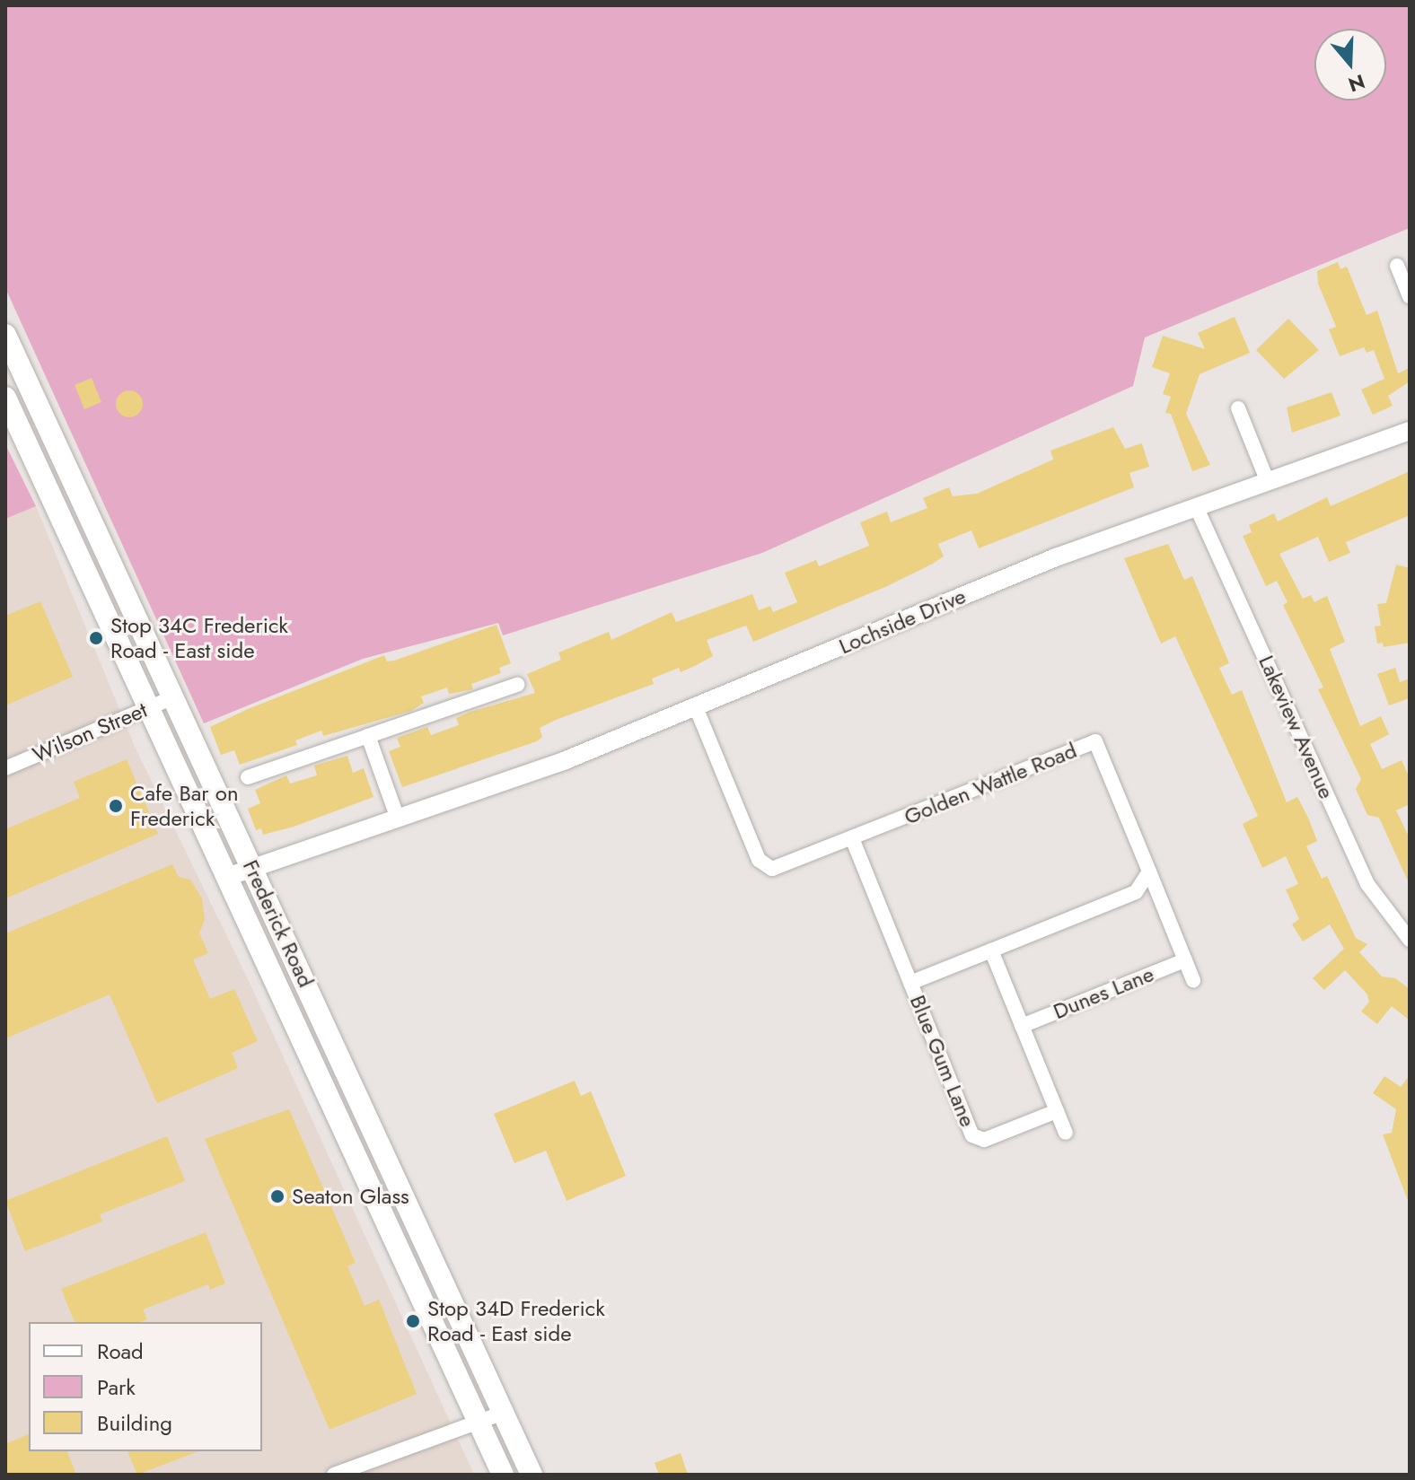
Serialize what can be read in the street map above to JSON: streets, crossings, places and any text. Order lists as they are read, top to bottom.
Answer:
{
  "streets": {
    "main road": ["Frederick Road"],
    "street": [
      "Lochside Drive",
      "Lakeview Avenue",
      "Wilson Street",
      "Golden Wattle Road",
      "Dunes Lane",
      "Blue Gum Lane"
    ]
  },
  "crossings": [
    ["Lochside Drive", "Lakeview Avenue"],
    ["Lochside Drive", "Golden Wattle Road"],
    ["Lochside Drive", "Frederick Road"],
    ["Wilson Street", "Frederick Road"],
    ["Golden Wattle Road", "Blue Gum Lane"]
  ],
  "places": [
    "Stop 34C Frederick Road - East side",
    "Cafe Bar on Frederick",
    "Seaton Glass",
    "Stop 34D Frederick Road - East side"
  ],
  "legend": ["Road", "Park", "Building"],
  "north": "bottom"
}
